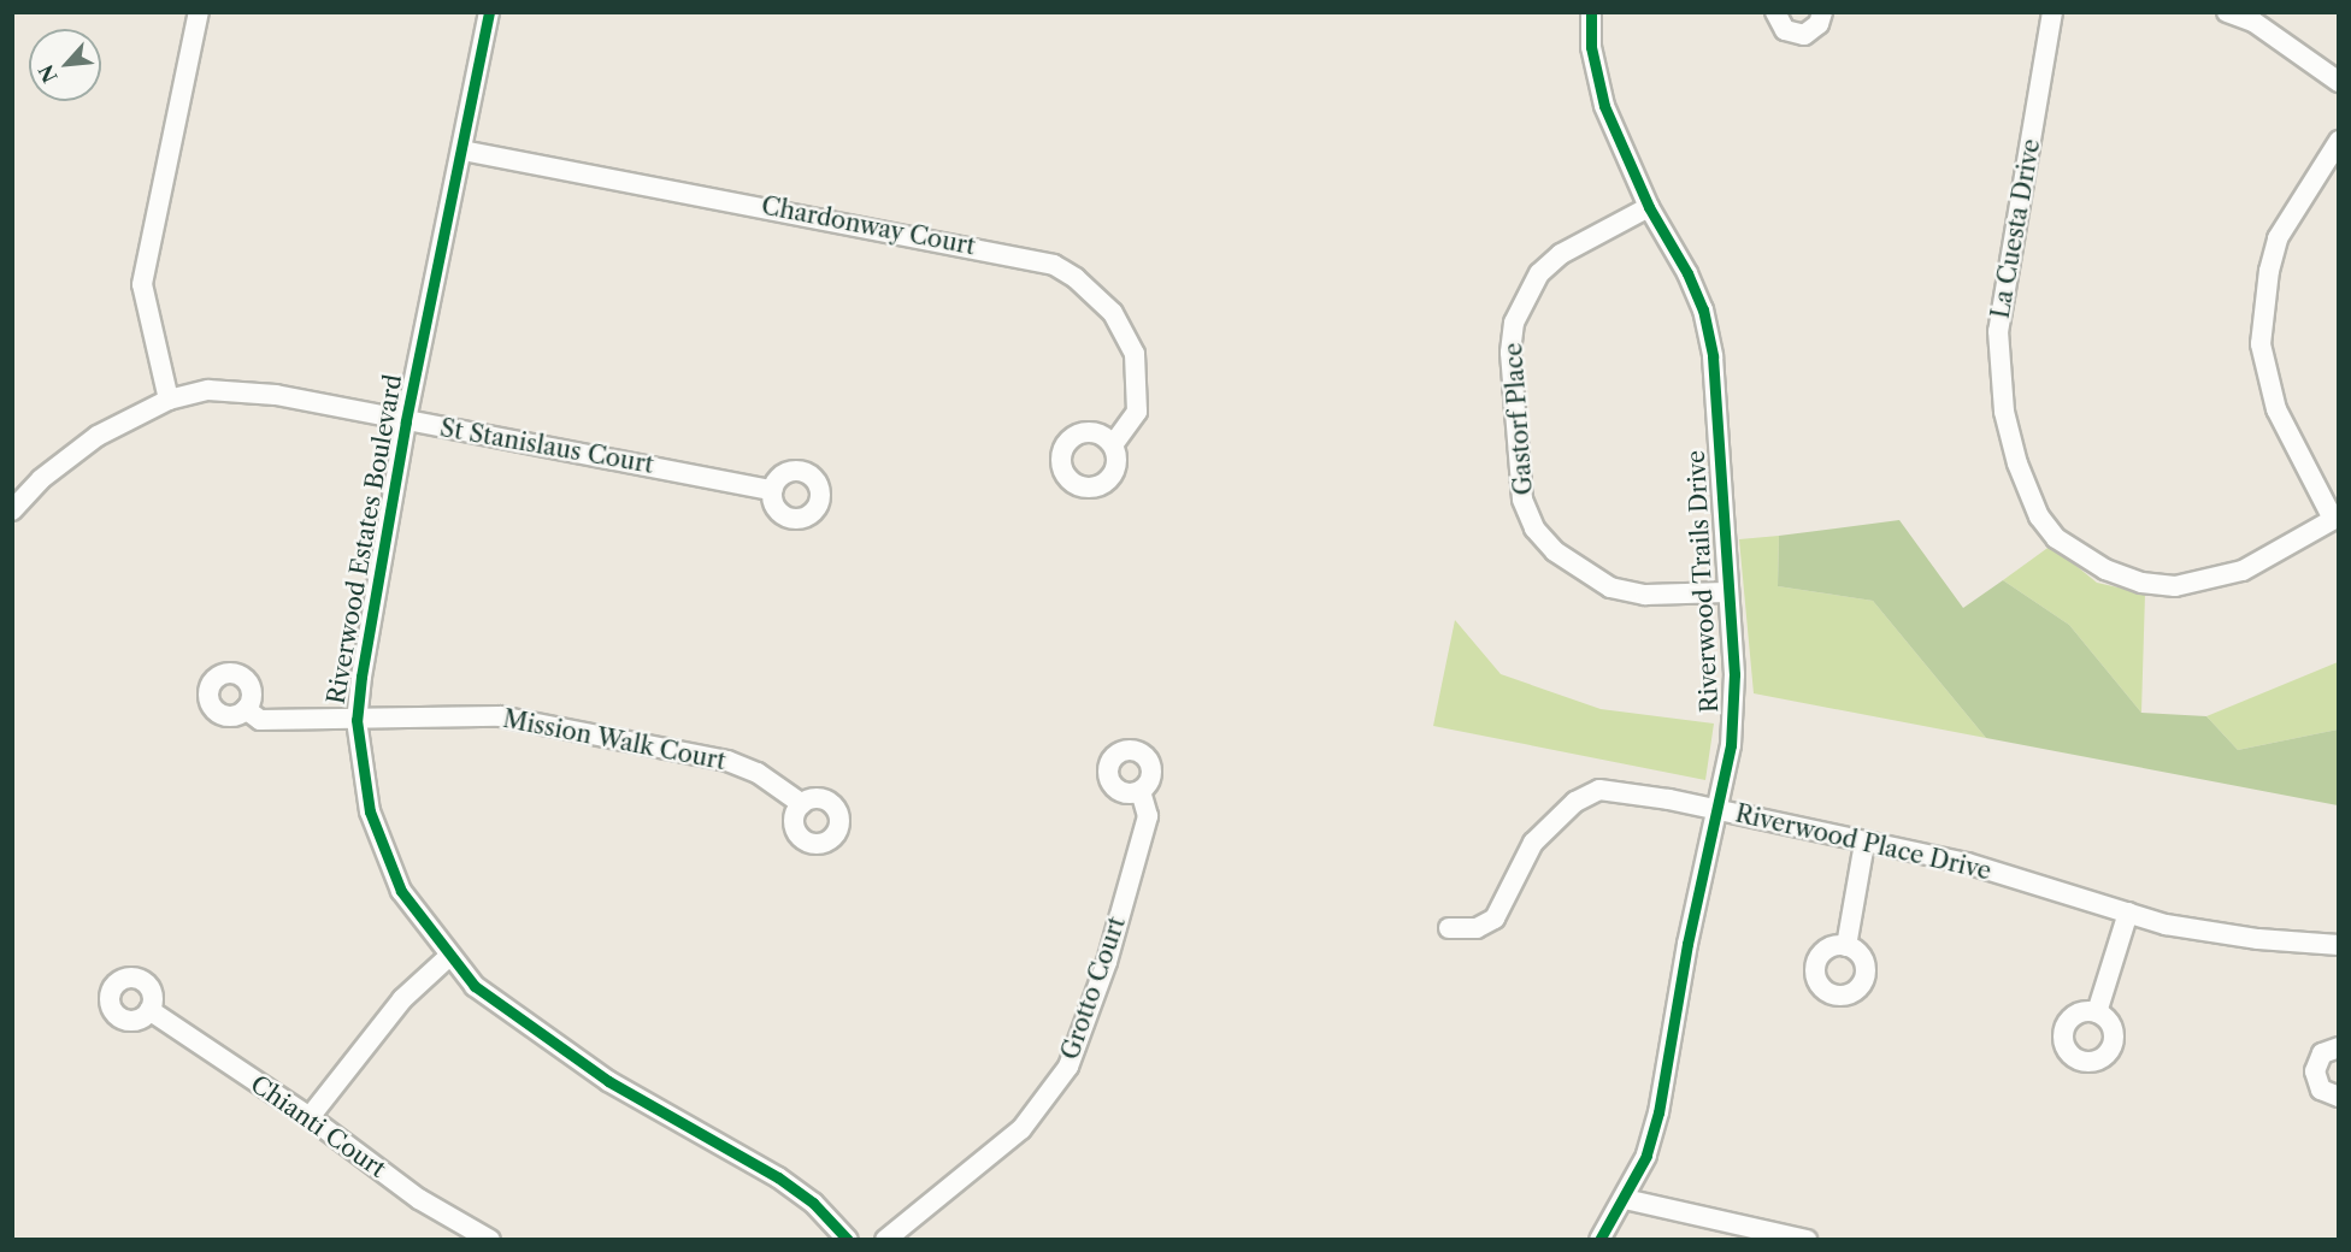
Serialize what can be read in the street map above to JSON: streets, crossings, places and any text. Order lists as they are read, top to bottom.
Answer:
{
  "streets": {
    "street": [
      "Chardonway Court",
      "La Cuesta Drive",
      "Gastorf Place",
      "St Stanislaus Court",
      "Riverwood Estates Boulevard",
      "Riverwood Trails Drive",
      "Mission Walk Court",
      "Riverwood Place Drive",
      "Grotto Court",
      "Chianti Court"
    ]
  },
  "crossings": [
    ["Chardonway Court", "Riverwood Estates Boulevard"],
    ["Gastorf Place", "Riverwood Trails Drive"],
    ["St Stanislaus Court", "Riverwood Estates Boulevard"],
    ["Riverwood Estates Boulevard", "Mission Walk Court"],
    ["Riverwood Trails Drive", "Riverwood Place Drive"]
  ],
  "north": "bottom left"
}
